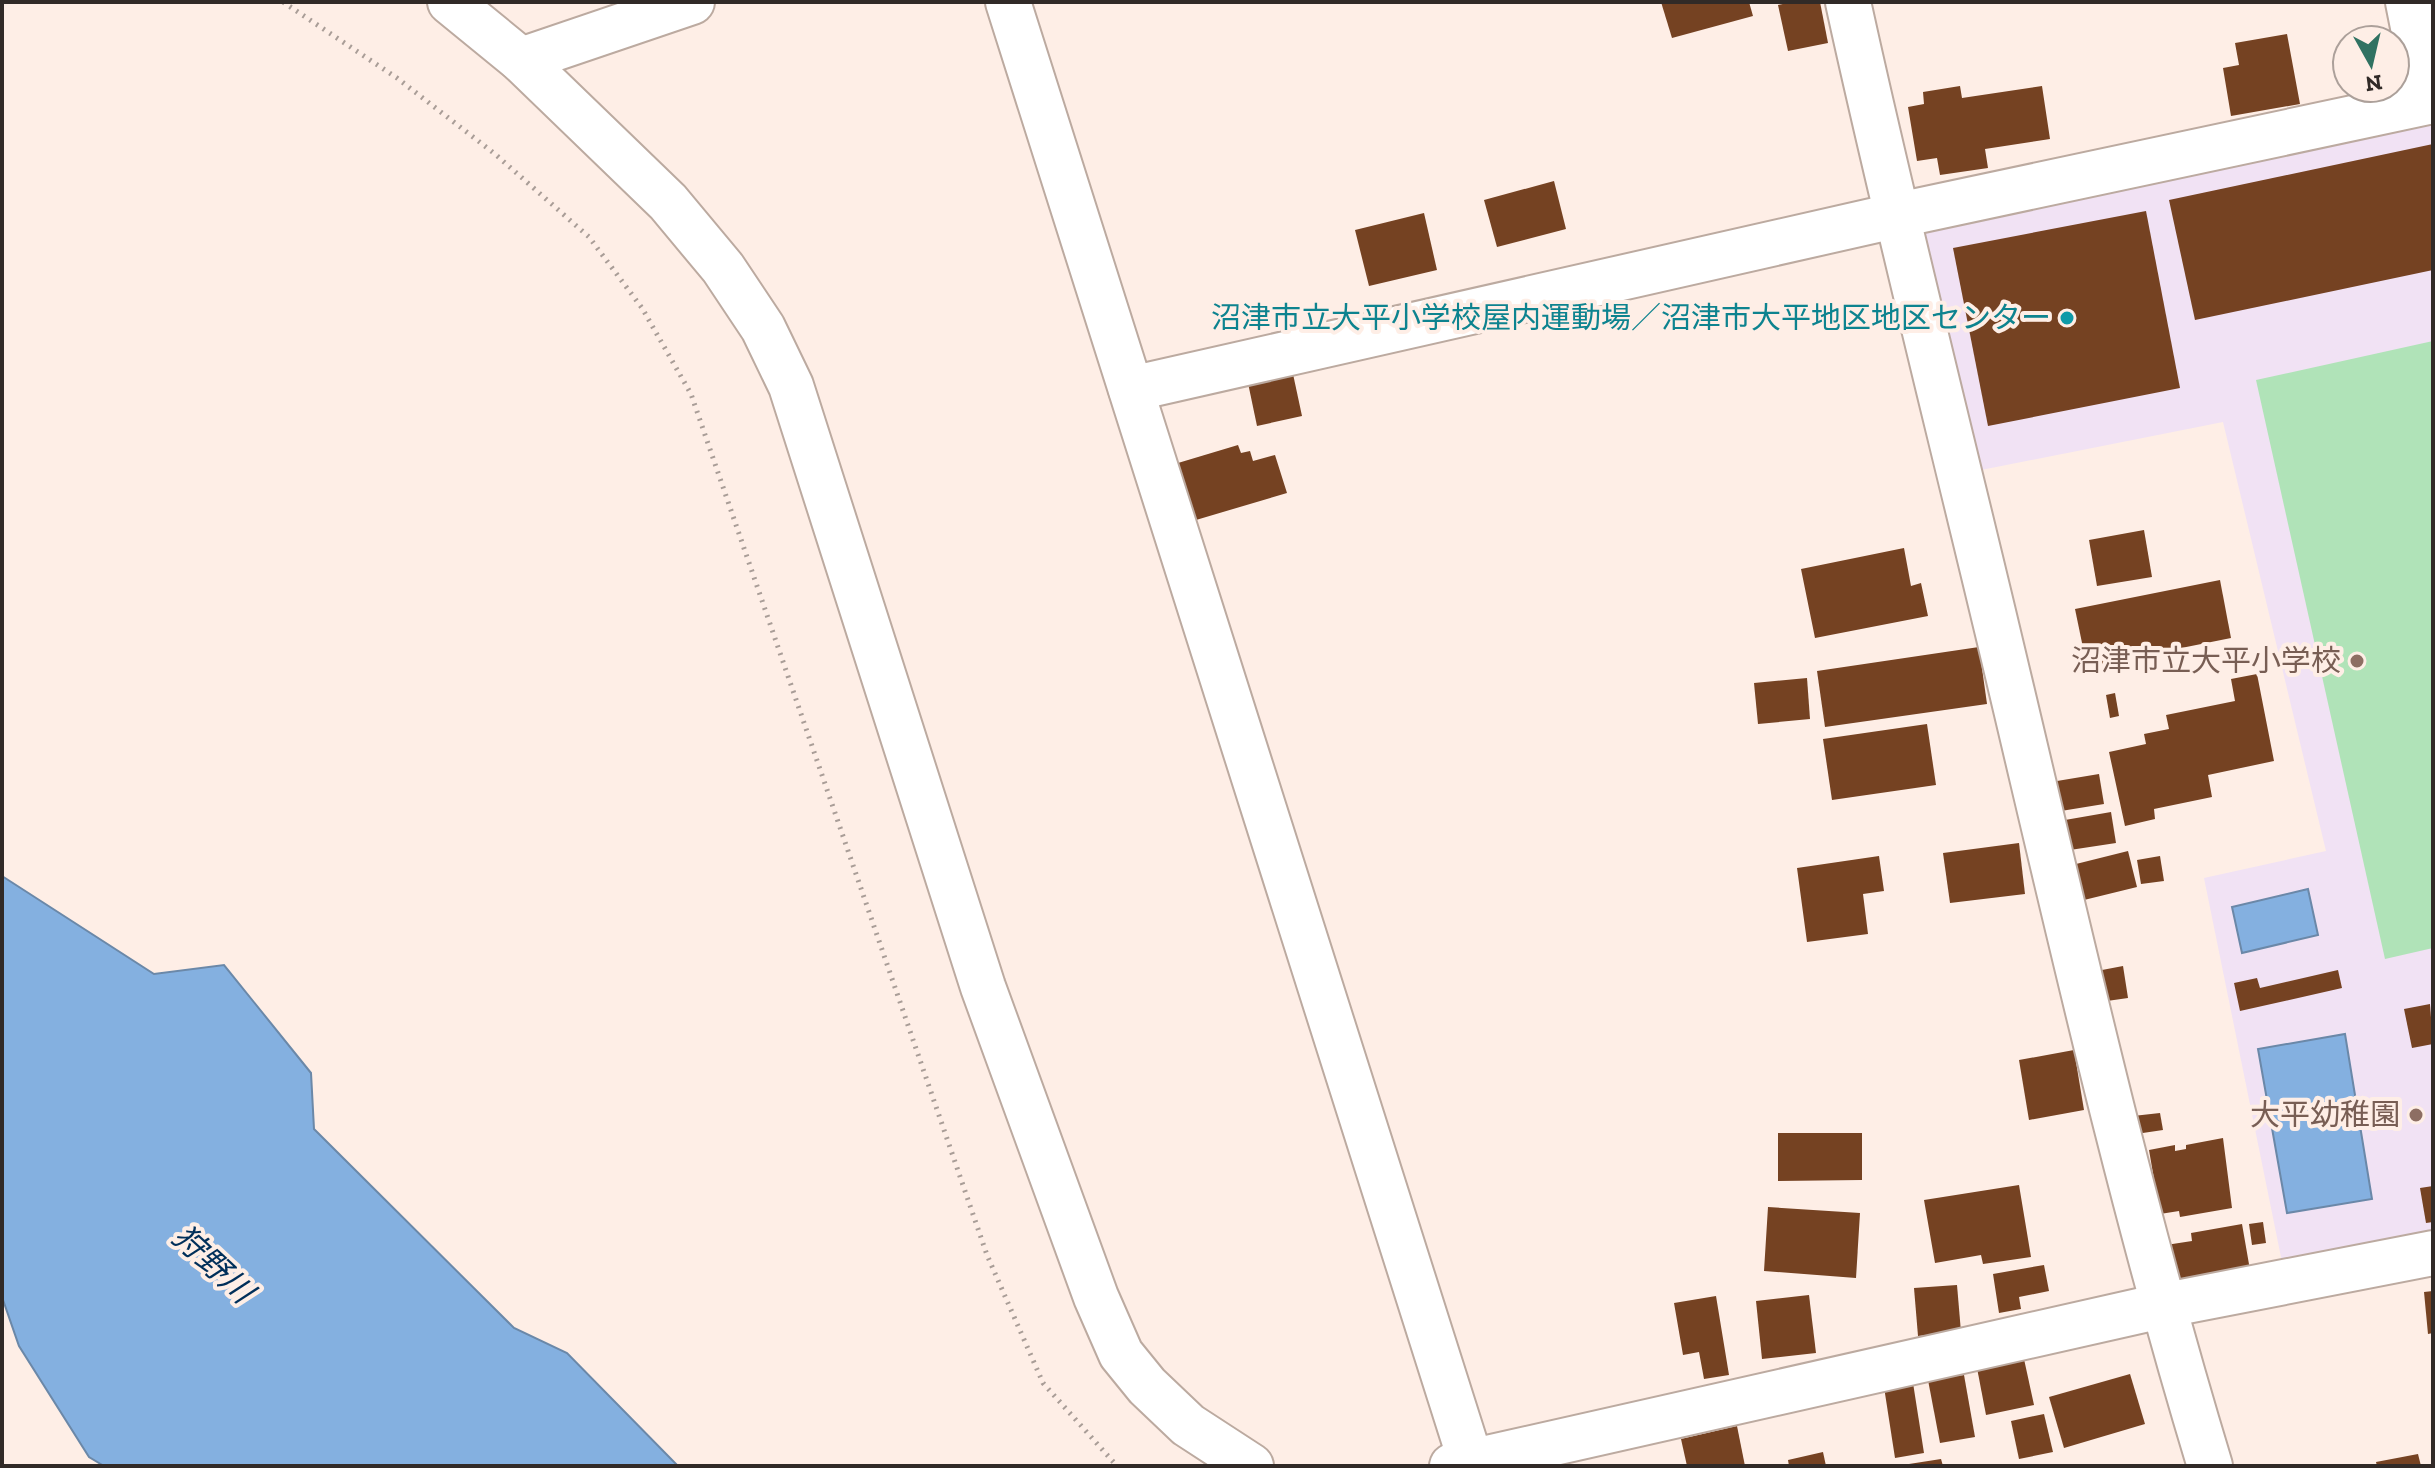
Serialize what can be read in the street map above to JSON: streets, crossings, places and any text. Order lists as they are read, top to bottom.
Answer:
{
  "water": ["狩野川"],
  "places": ["沼津市立大平小学校屋内運動場／沼津市大平地区地区センター", "沼津市立大平小学校", "大平幼稚園"],
  "north": "bottom"
}
